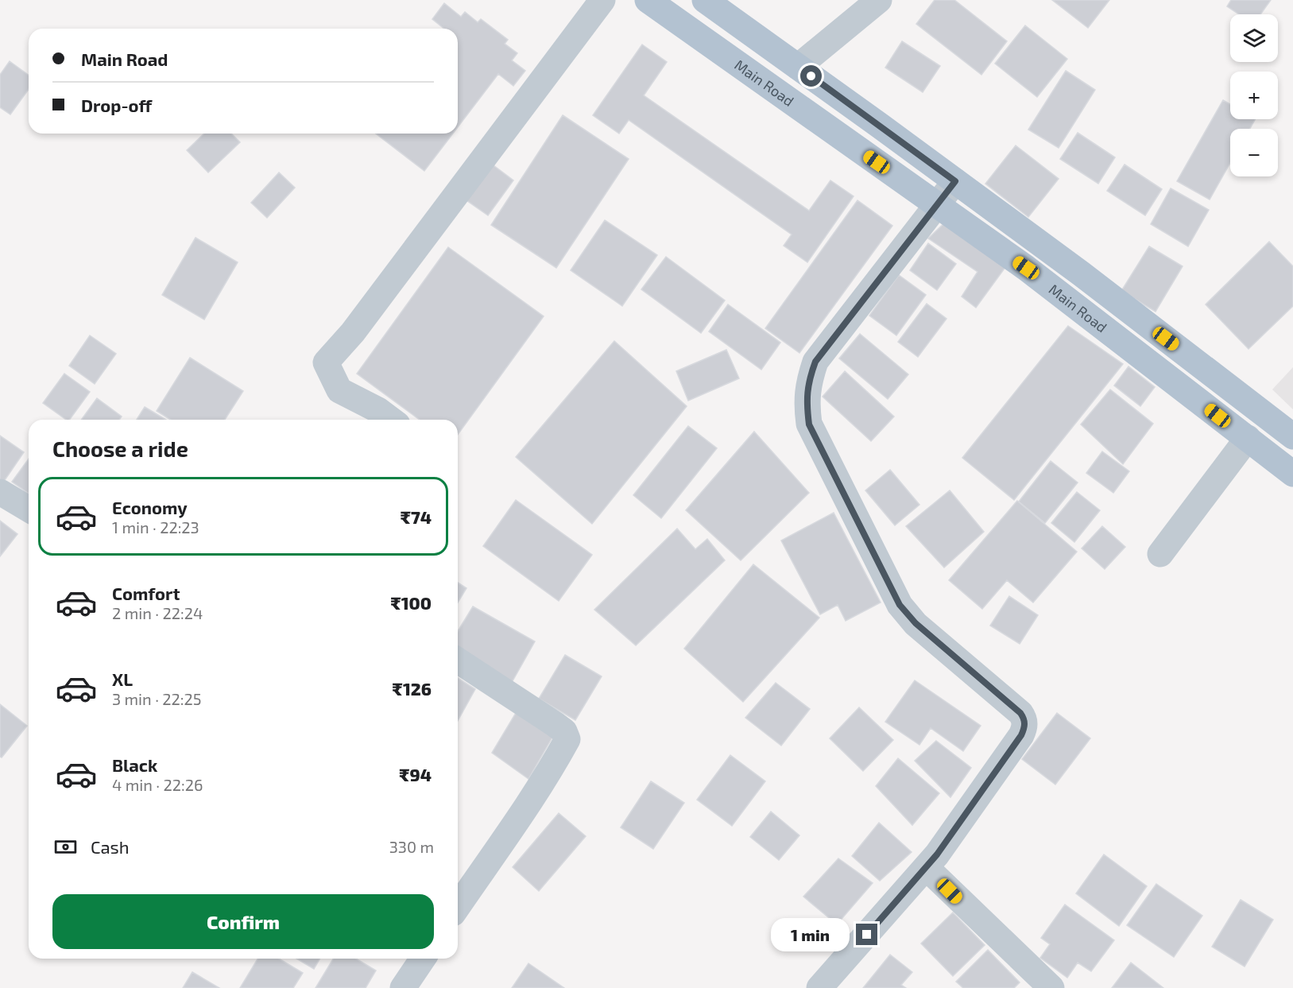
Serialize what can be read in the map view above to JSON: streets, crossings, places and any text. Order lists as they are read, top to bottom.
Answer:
{
  "streets": {
    "main road": ["Main Road"]
  },
  "page": {
    "map_buttons": ["+", "−"],
    "banner": ["Main Road", "Drop-off"],
    "heading": "Choose a ride",
    "list": [
      {
        "name": "Economy",
        "note": "1 min · 22:23",
        "value": "₹74"
      },
      {
        "name": "Comfort",
        "note": "2 min · 22:24",
        "value": "₹100"
      },
      {
        "name": "XL",
        "note": "3 min · 22:25",
        "value": "₹126"
      },
      {
        "name": "Black",
        "note": "4 min · 22:26",
        "value": "₹94"
      }
    ],
    "pay": ["Cash", "330 m"],
    "buttons": "Confirm",
    "bubble": "1 min"
  }
}
